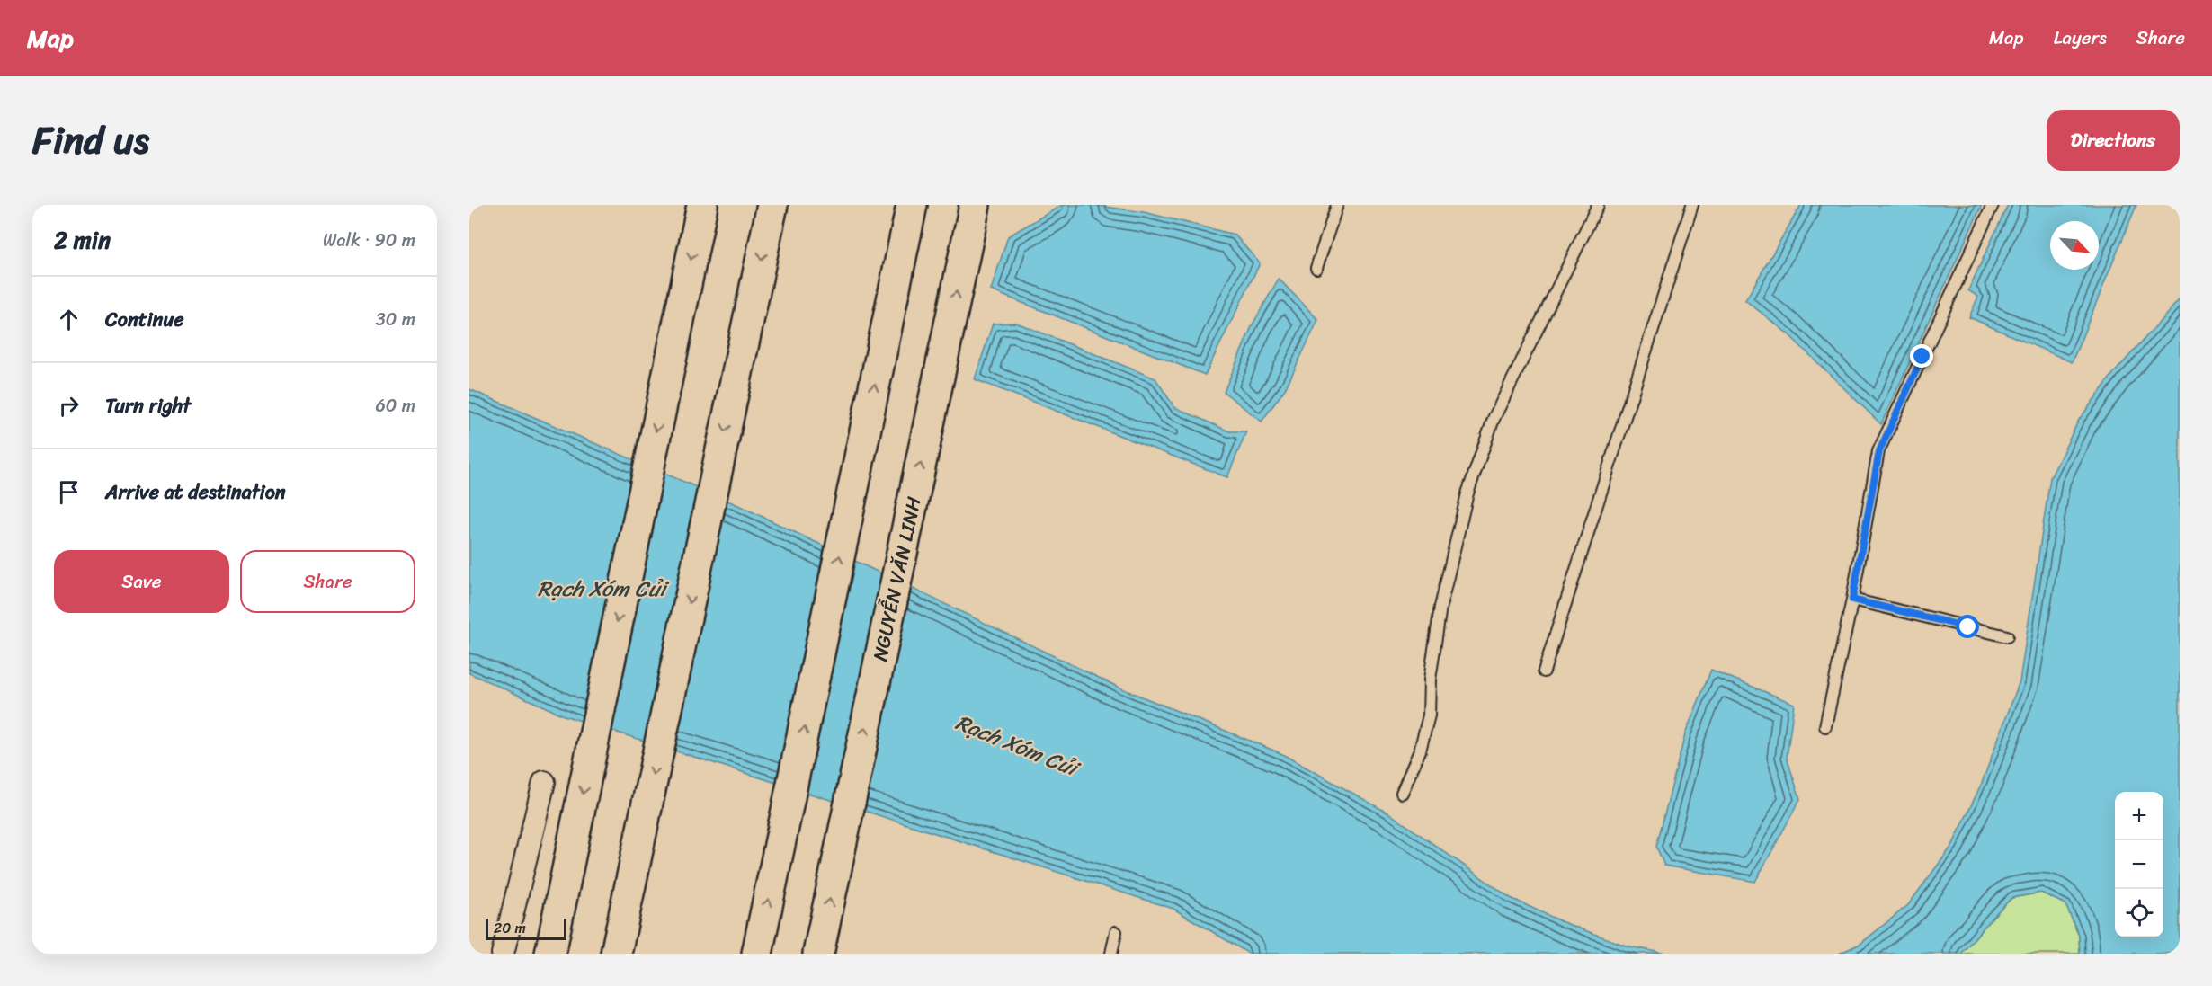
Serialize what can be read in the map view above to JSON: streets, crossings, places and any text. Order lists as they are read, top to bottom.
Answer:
{
  "streets": {
    "main road": ["NGUYỄN VĂN LINH"]
  },
  "water": ["Rạch Xóm Củi"],
  "scale_bar": "20 m",
  "north": "bottom right",
  "page": {
    "header": "Map",
    "nav": ["Map", "Layers", "Share"],
    "title": "Find us",
    "buttons": [
      "Directions",
      ["Save", "Share"]
    ],
    "heading": ["2 min", "Walk · 90 m"],
    "list": [
      ["Continue", "30 m"],
      ["Turn right", "60 m"],
      "Arrive at destination"
    ],
    "map_buttons": ["+", "−"],
    "scale": "20 m"
  }
}
